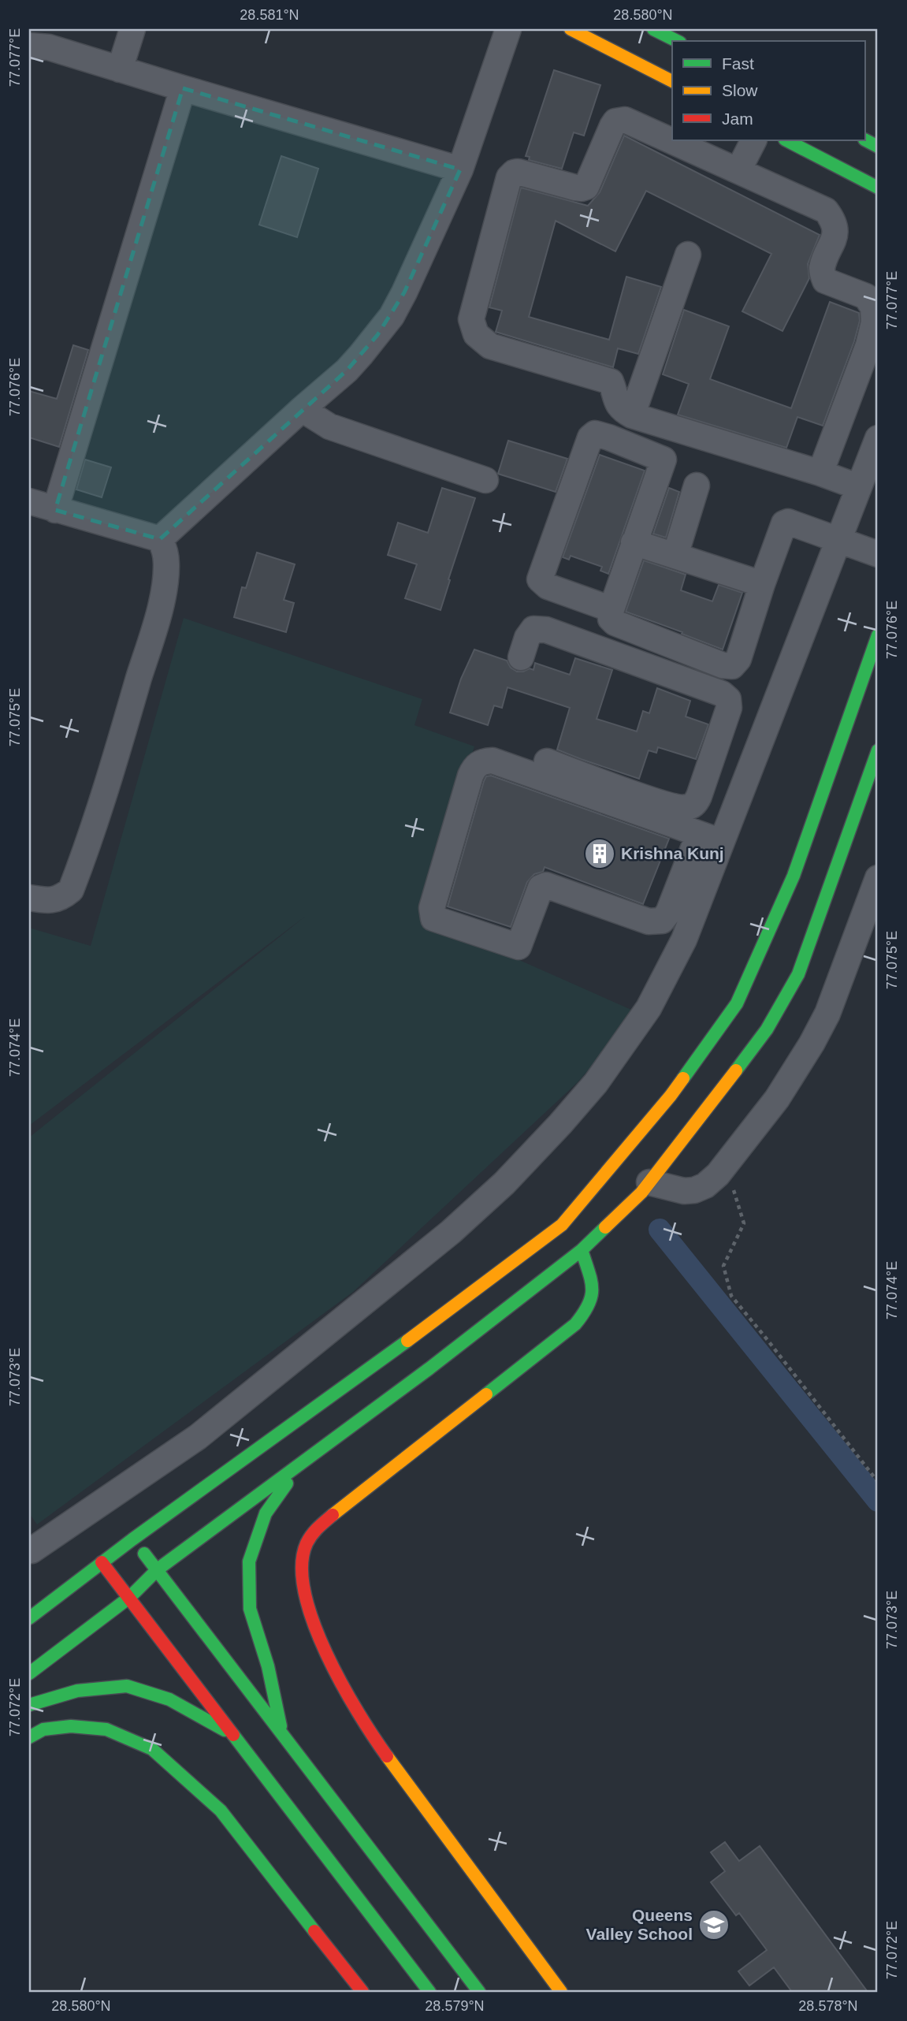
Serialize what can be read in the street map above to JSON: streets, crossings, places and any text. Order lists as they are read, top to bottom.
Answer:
{
  "places": {
    "building": ["Krishna Kunj"],
    "school or university": ["Queens Valley School"]
  },
  "legend": ["Fast", "Slow", "Jam"],
  "coordinates": [
    "28.581°N",
    "28.580°N",
    "77.077°E",
    "77.076°E",
    "77.075°E",
    "77.074°E",
    "77.073°E",
    "77.072°E",
    "28.579°N",
    "28.578°N"
  ]
}
